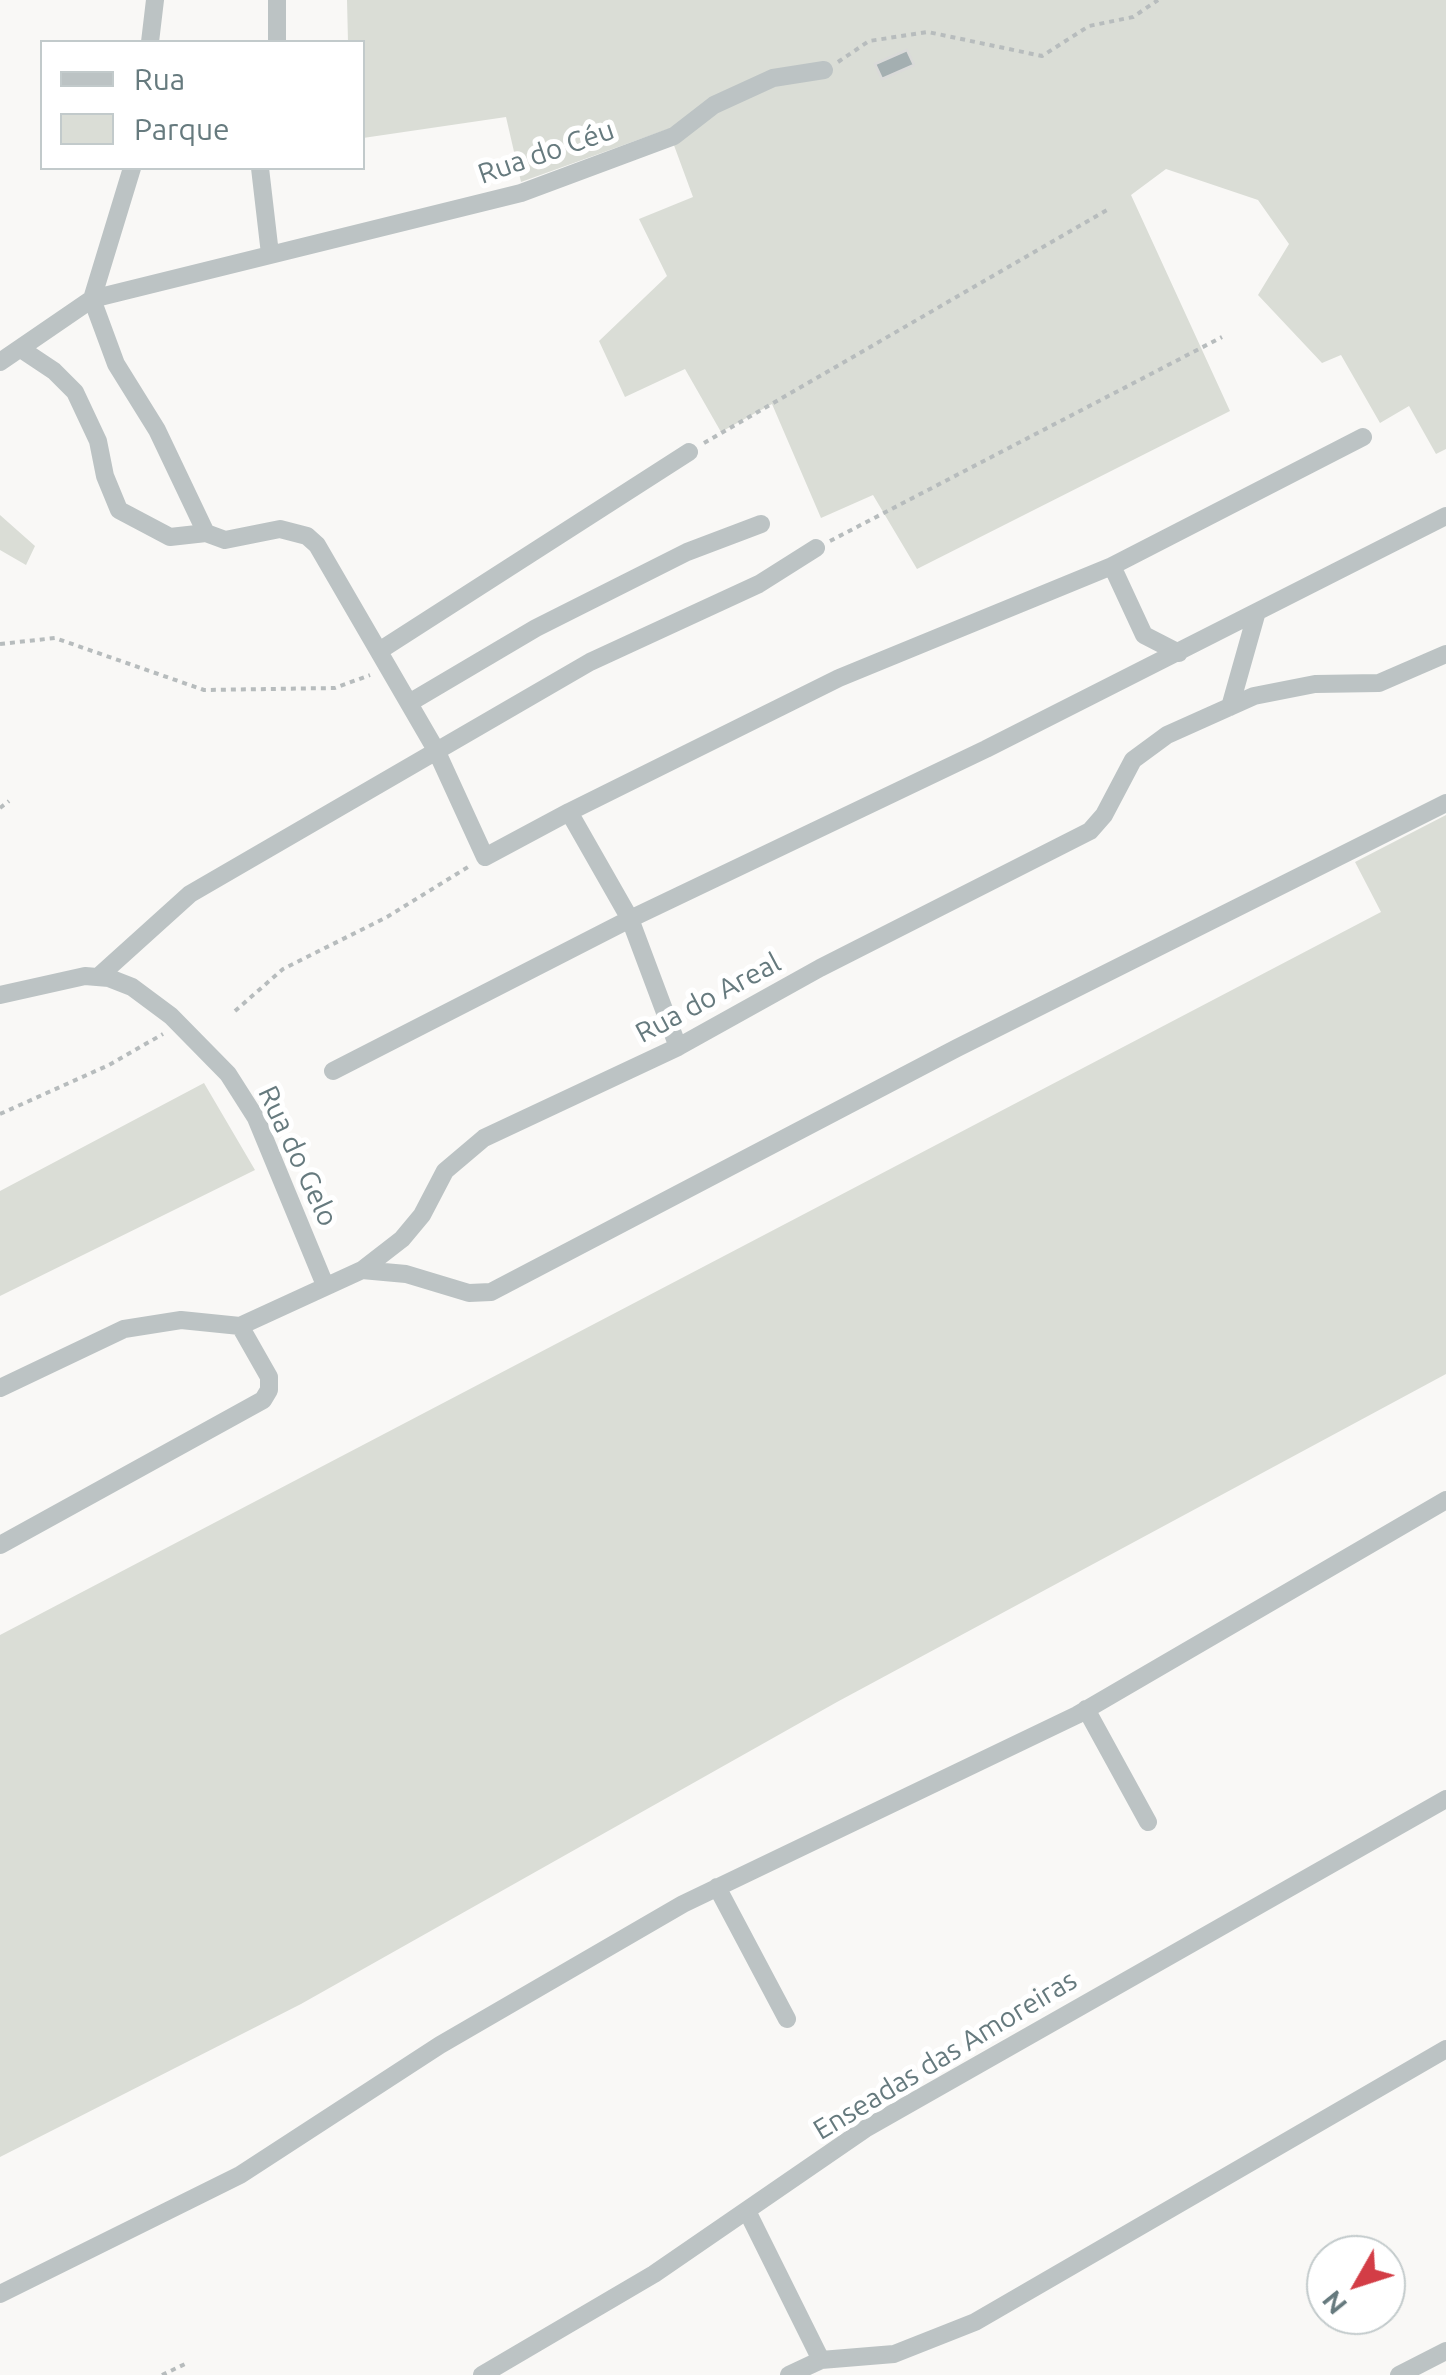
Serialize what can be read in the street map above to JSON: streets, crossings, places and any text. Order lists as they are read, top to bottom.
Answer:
{
  "streets": {
    "street": [
      "Rua do Céu",
      "Rua do Areal",
      "Rua do Gelo",
      "Enseadas das Amoreiras"
    ]
  },
  "crossings": [
    ["Rua do Areal", "Rua do Gelo"]
  ],
  "legend": ["Rua", "Parque"],
  "north": "bottom left"
}
